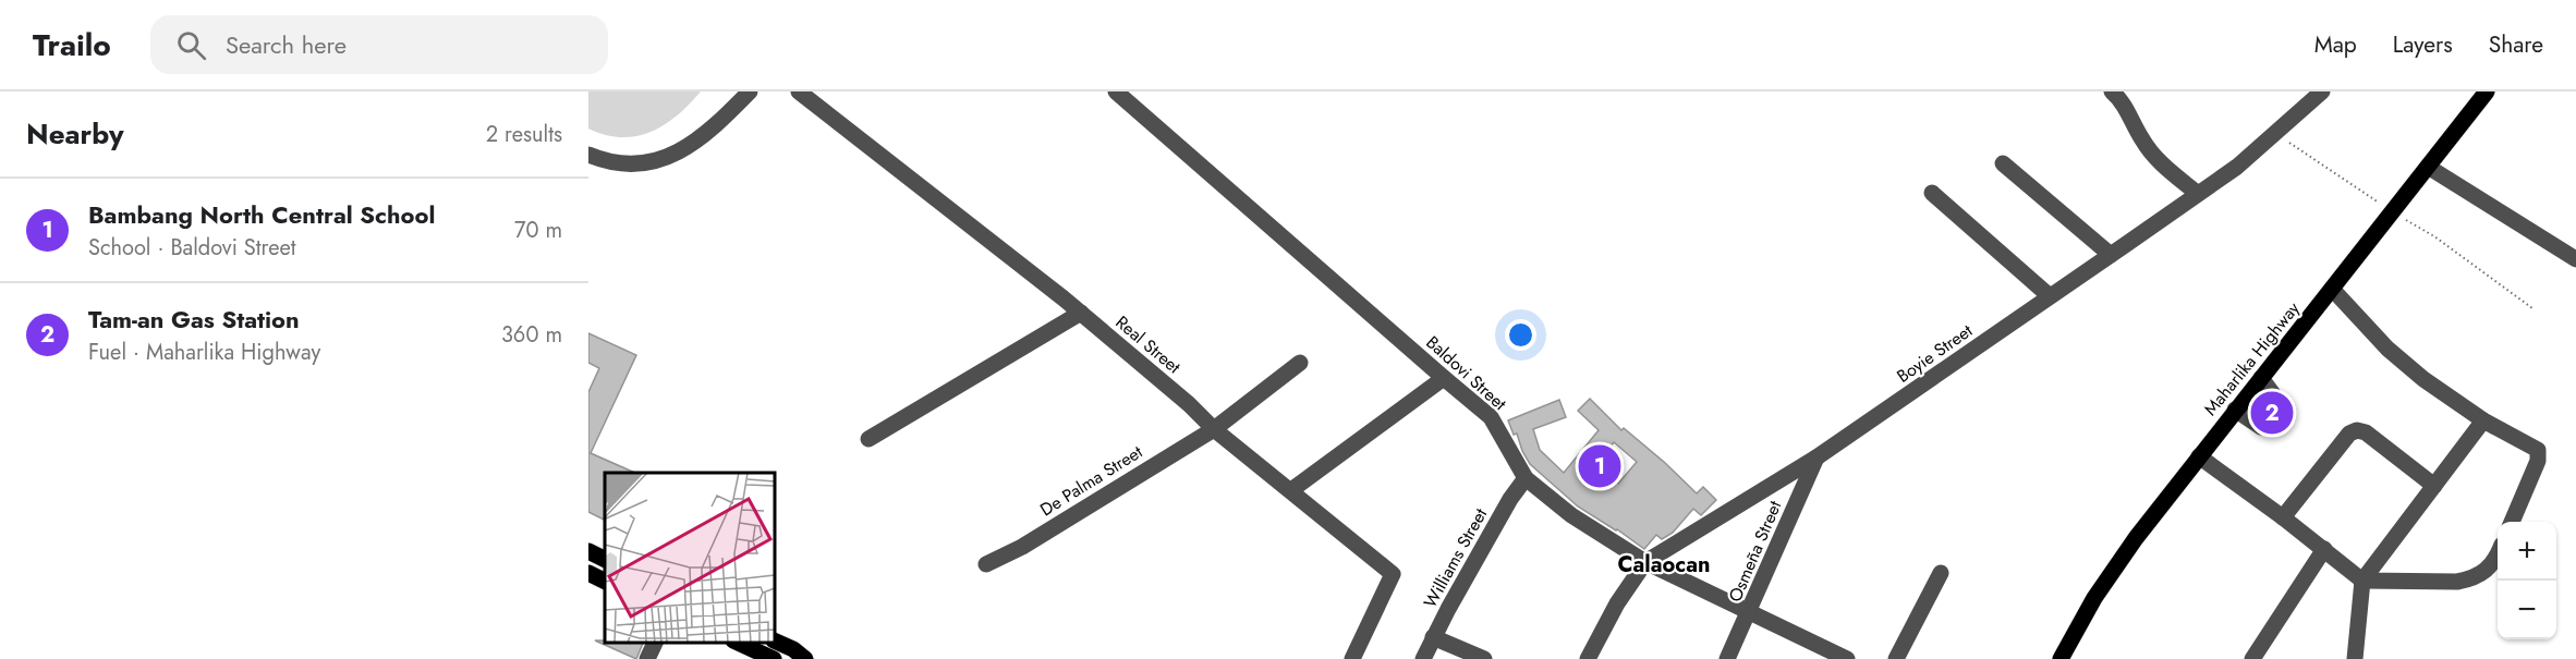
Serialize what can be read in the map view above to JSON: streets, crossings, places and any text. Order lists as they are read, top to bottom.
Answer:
{
  "streets": {
    "main road": ["Maharlika Highway"],
    "street": [
      "Real Street",
      "Boyie Street",
      "Baldovi Street",
      "De Palma Street",
      "Osmeña Street",
      "Williams Street"
    ]
  },
  "crossings": [
    ["Real Street", "De Palma Street"],
    ["Boyie Street", "Baldovi Street"],
    ["Boyie Street", "Osmeña Street"],
    ["Baldovi Street", "Osmeña Street"],
    ["Baldovi Street", "Williams Street"]
  ],
  "districts": ["Calaocan"],
  "page": {
    "header": "Trailo",
    "search": "Search here",
    "nav": ["Map", "Layers", "Share"],
    "heading": ["Nearby", "2 results"],
    "list": [
      {
        "mark": "1",
        "name": "Bambang North Central School",
        "note": "School · Baldovi Street",
        "value": "70 m"
      },
      {
        "mark": "2",
        "name": "Tam-an Gas Station",
        "note": "Fuel · Maharlika Highway",
        "value": "360 m"
      }
    ],
    "pins": ["2", "1"],
    "map_buttons": ["+", "−"]
  }
}
